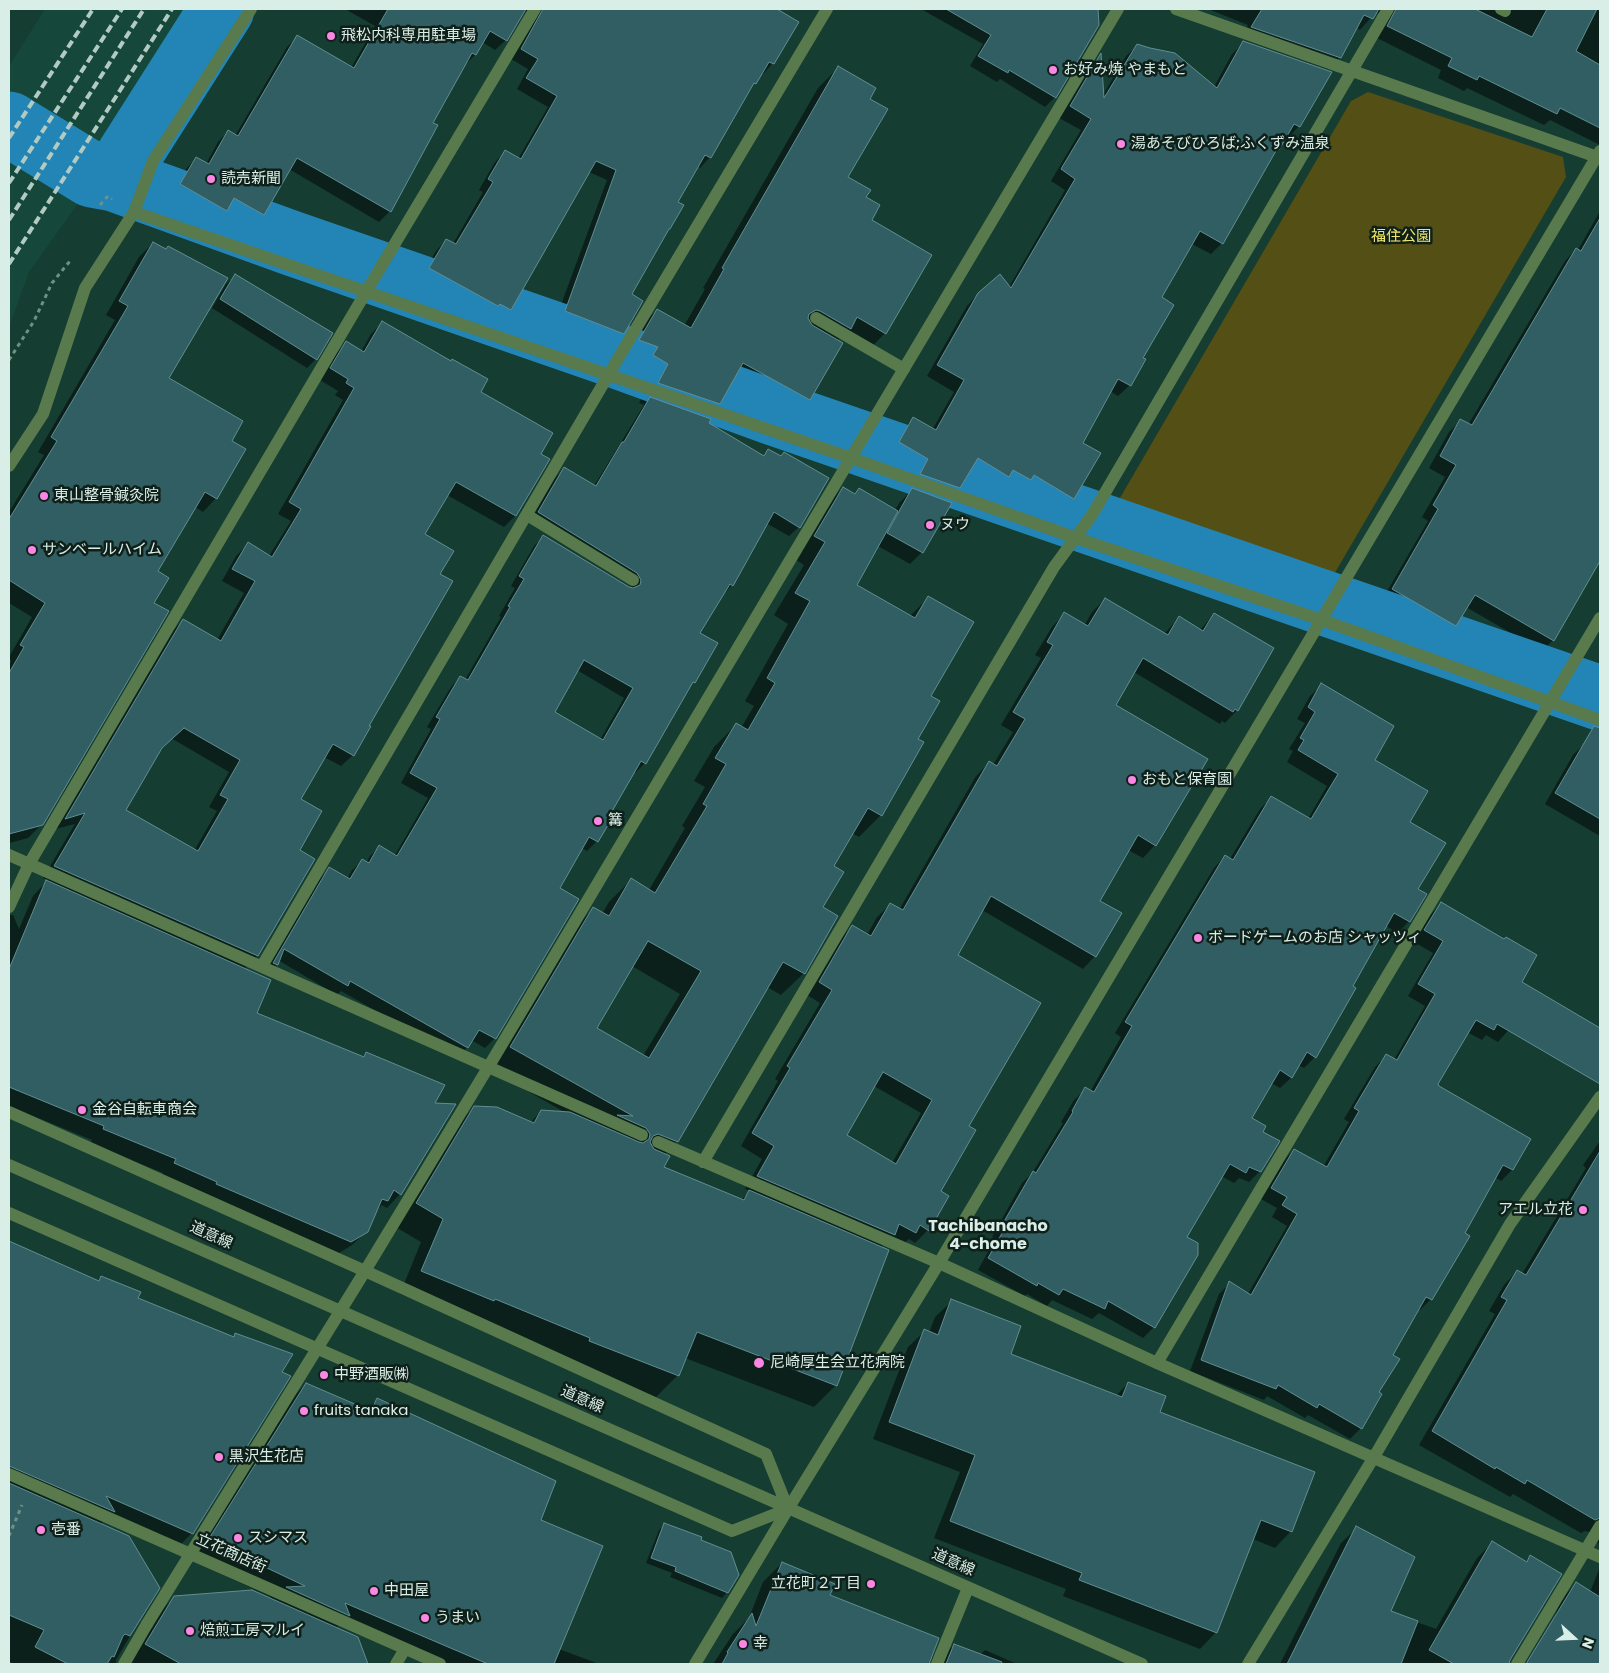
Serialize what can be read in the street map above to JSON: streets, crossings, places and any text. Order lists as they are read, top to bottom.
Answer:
{
  "streets": {
    "street": ["道意線", "立花商店街"]
  },
  "districts": ["Tachibanacho 4-chome"],
  "parks": ["福住公園"],
  "places": [
    "飛松内科専用駐車場",
    "お好み焼 やまもと",
    "湯あそびひろば;ふくずみ温泉",
    "読売新聞",
    "東山整骨鍼灸院",
    "ヌウ",
    "サンベールハイム",
    "おもと保育園",
    "篝",
    "ボードゲームのお店 シャッツィ",
    "金谷自転車商会",
    "アエル立花",
    "尼崎厚生会立花病院",
    "中野酒販㈱",
    "fruits tanaka",
    "黒沢生花店",
    "壱番",
    "スシマス",
    "立花町２丁目",
    "中田屋",
    "うまい",
    "焙煎工房マルイ",
    "幸"
  ],
  "north": "right"
}
